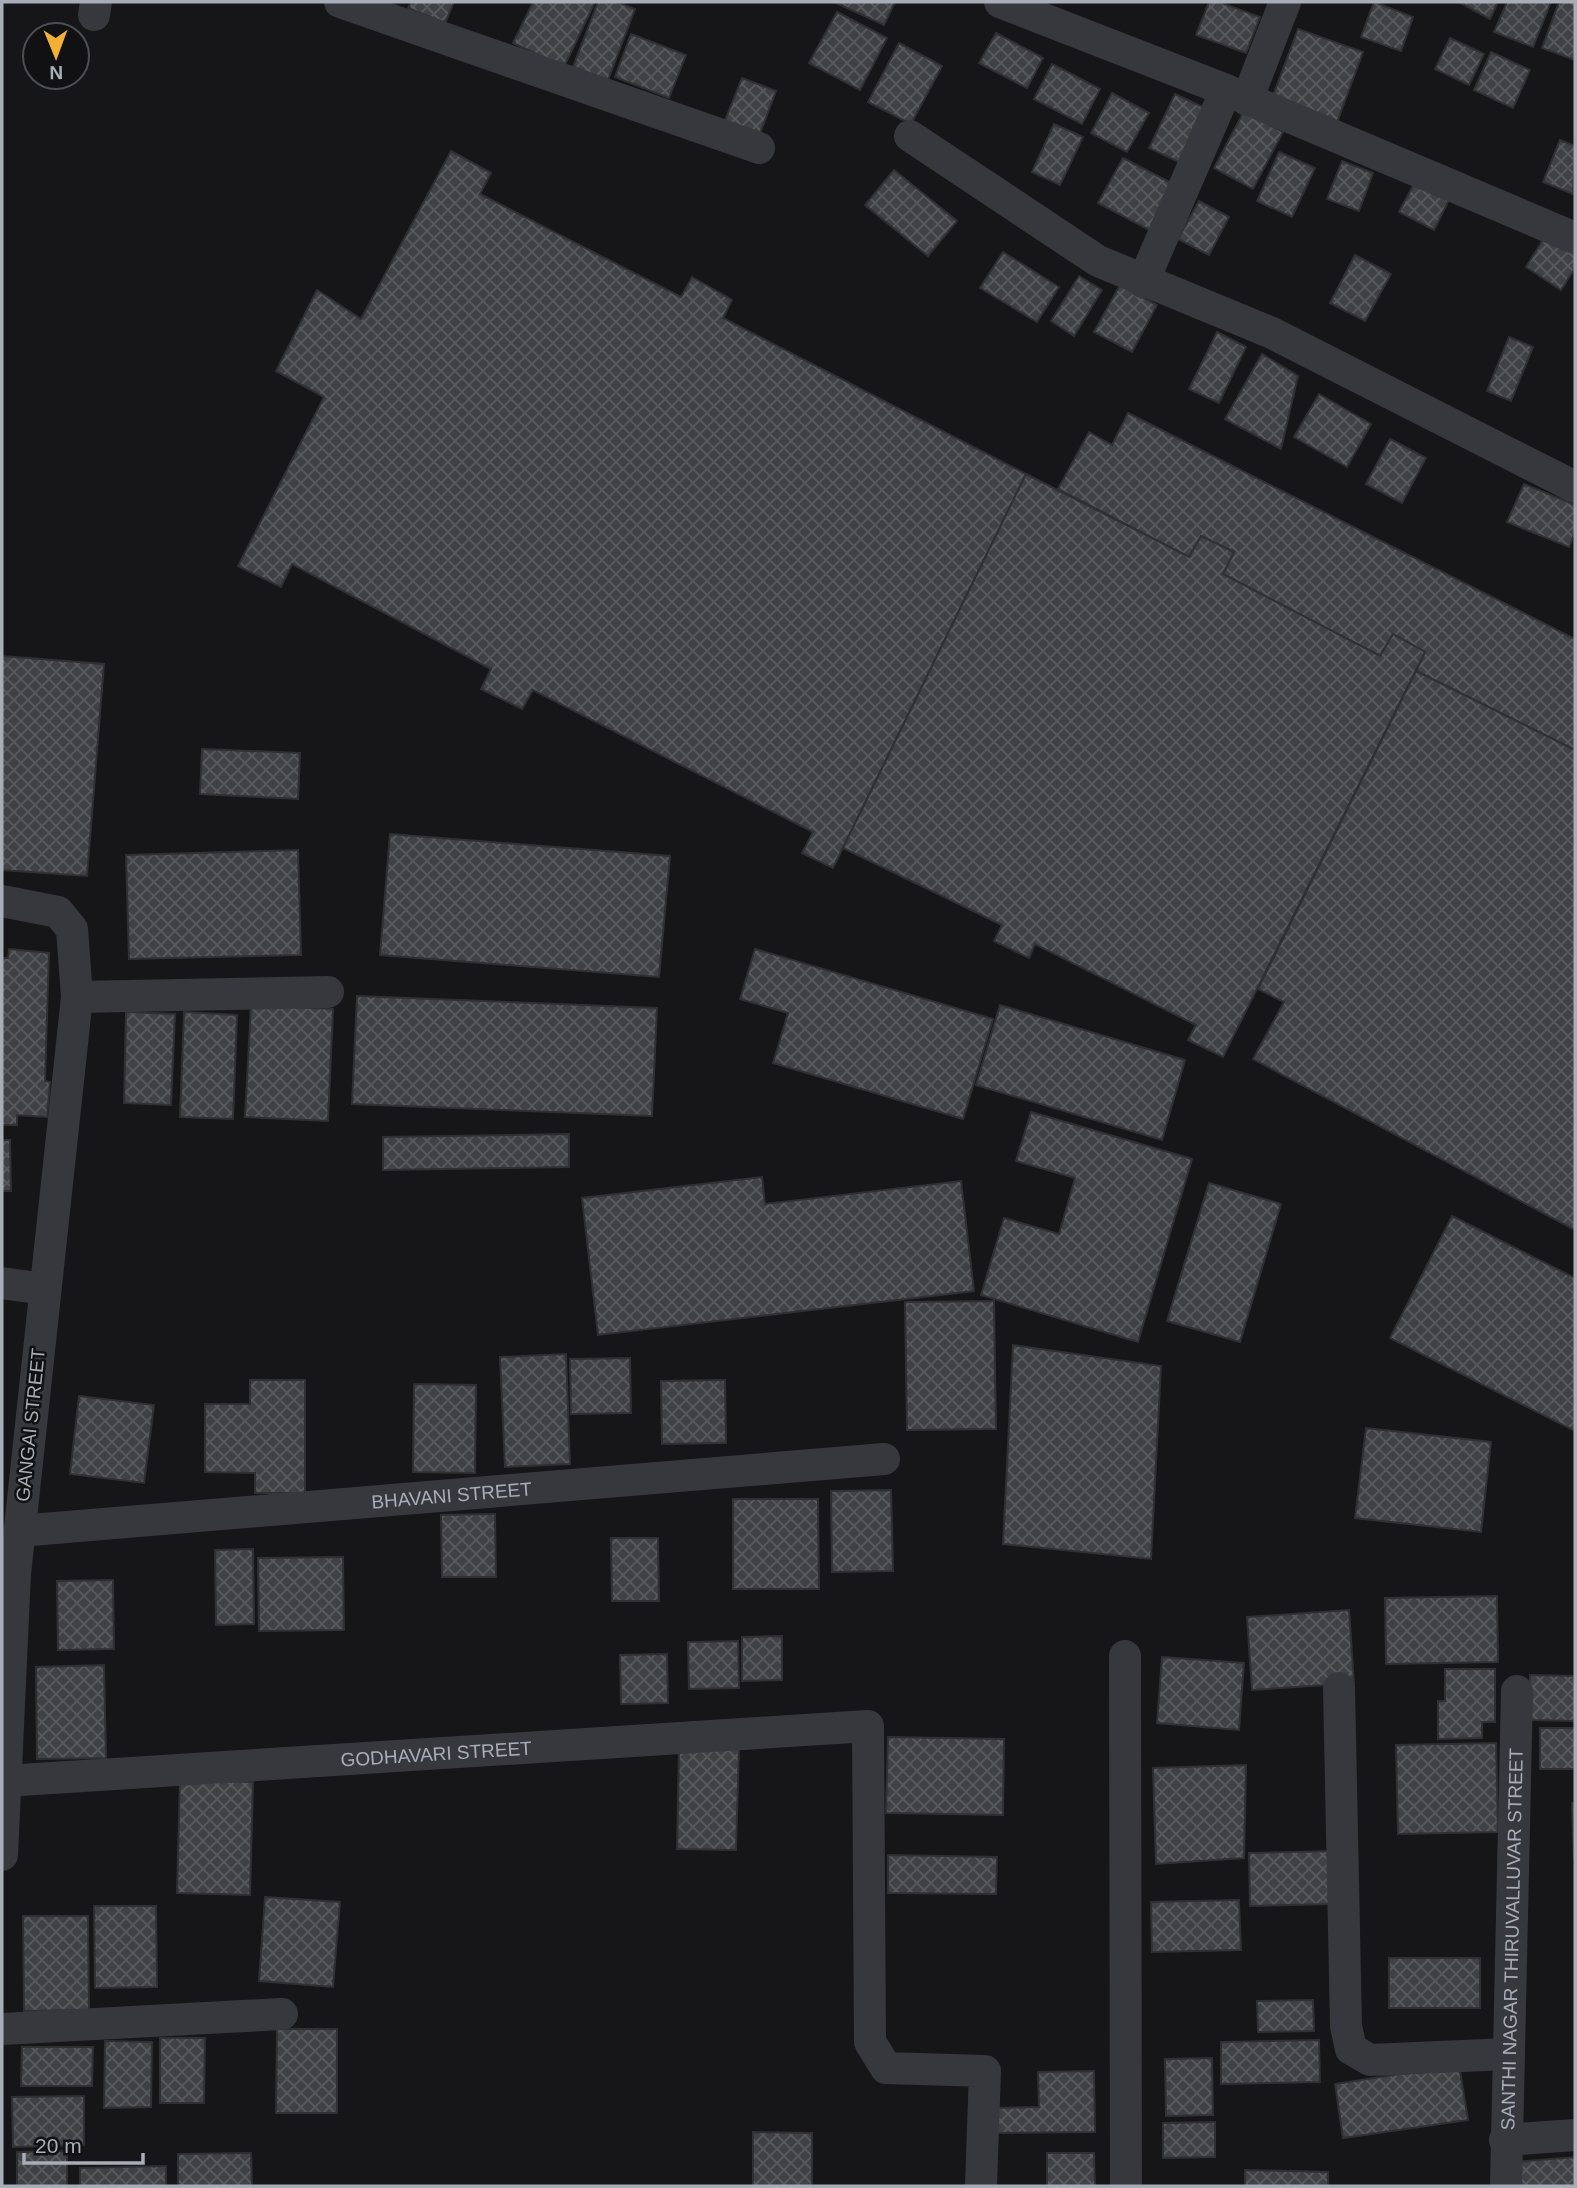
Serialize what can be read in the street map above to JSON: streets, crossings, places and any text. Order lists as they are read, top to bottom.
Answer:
{
  "streets": {
    "street": [
      "GANGAI STREET",
      "BHAVANI STREET",
      "GODHAVARI STREET",
      "SANTHI NAGAR THIRUVALLUVAR STREET"
    ]
  },
  "crossings": [
    ["GANGAI STREET", "BHAVANI STREET"],
    ["GANGAI STREET", "GODHAVARI STREET"]
  ],
  "scale_bar": "20 m",
  "north": "bottom"
}
